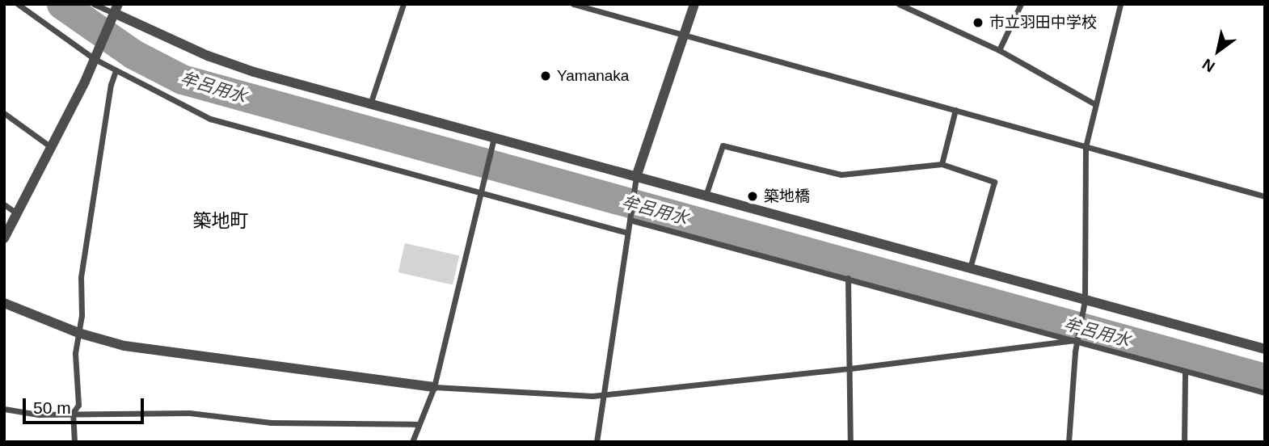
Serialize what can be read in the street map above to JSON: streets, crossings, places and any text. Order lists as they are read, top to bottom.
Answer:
{
  "districts": ["築地町"],
  "water": ["牟呂用水"],
  "places": ["市立羽田中学校", "Yamanaka", "築地橋"],
  "scale_bar": "50 m",
  "north": "bottom left"
}
